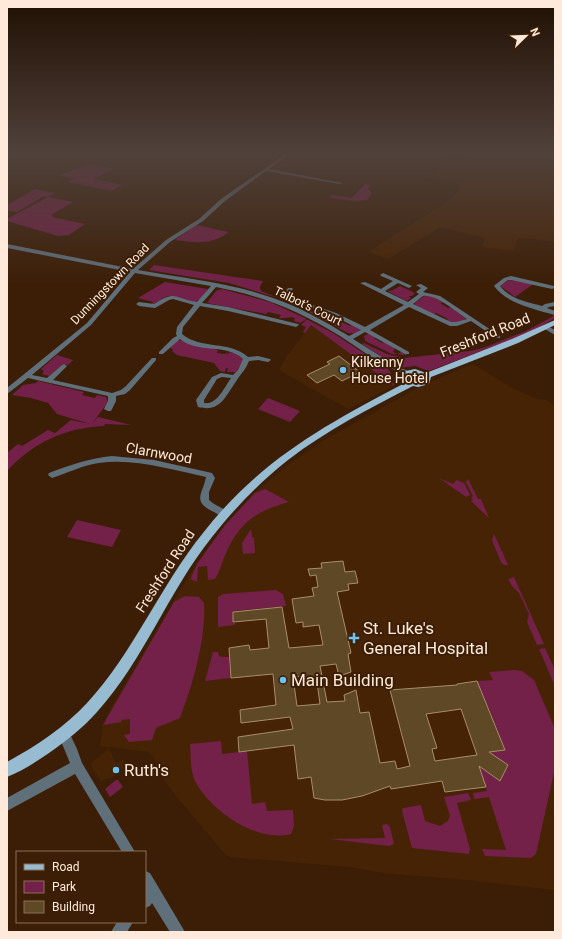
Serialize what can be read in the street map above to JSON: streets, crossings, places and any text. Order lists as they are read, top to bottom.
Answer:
{
  "streets": {
    "main road": ["Freshford Road"],
    "street": ["Dunningstown Road", "Talbot's Court", "Clarnwood"]
  },
  "crossings": [
    ["Dunningstown Road", "Talbot's Court"],
    ["Talbot's Court", "Freshford Road"],
    ["Freshford Road", "Clarnwood"]
  ],
  "places": {
    "other": ["Kilkenny House Hotel", "Main Building", "Ruth's"],
    "health": ["St. Luke's General Hospital"]
  },
  "legend": ["Road", "Park", "Building"],
  "north": "top right"
}
